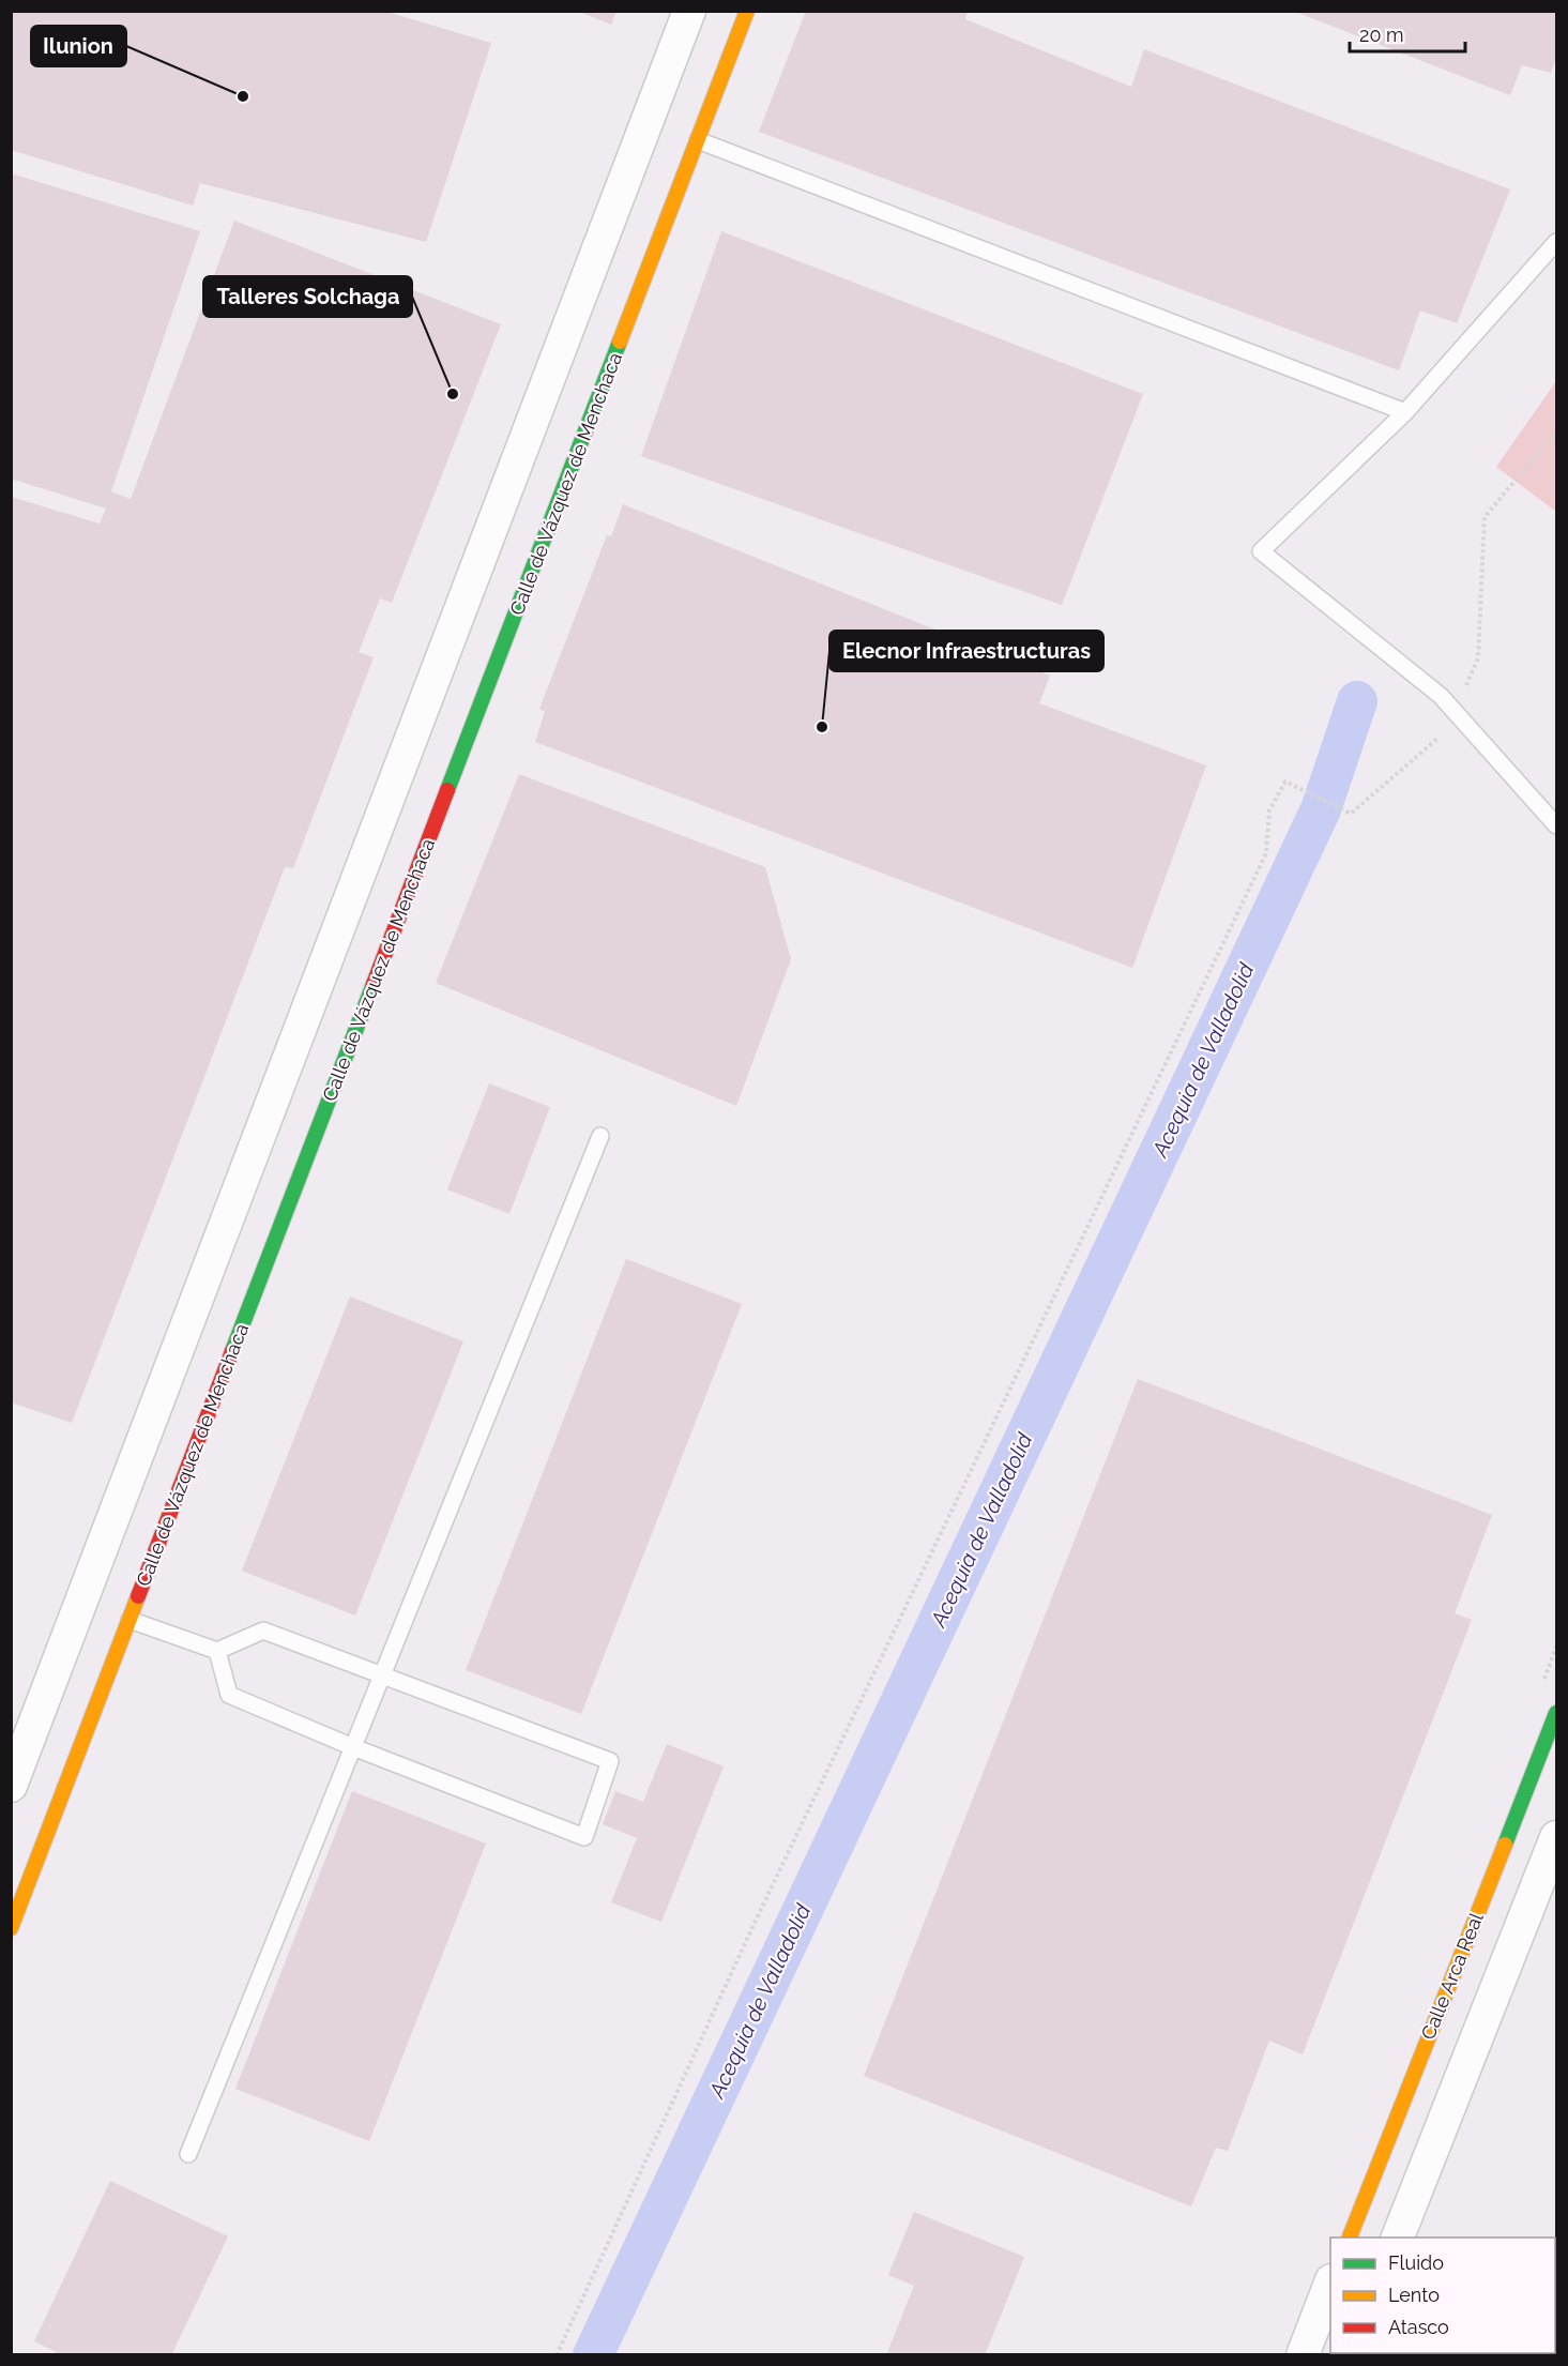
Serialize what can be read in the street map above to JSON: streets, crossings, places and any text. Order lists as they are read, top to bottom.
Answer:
{
  "streets": {
    "street": ["Calle de Vázquez de Menchaca", "Calle Arca Real"]
  },
  "water": ["Acequia de Valladolid"],
  "places": ["Ilunion", "Talleres Solchaga", "Elecnor Infraestructuras"],
  "legend": ["Fluido", "Lento", "Atasco"],
  "scale_bar": "20 m"
}
